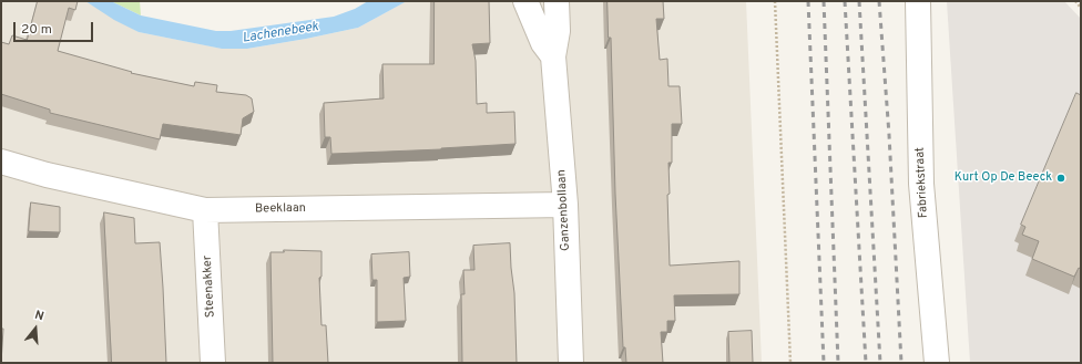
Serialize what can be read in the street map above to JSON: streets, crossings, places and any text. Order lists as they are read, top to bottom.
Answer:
{
  "streets": {
    "street": [
      "Fabriekstraat",
      "Beeklaan",
      "Ganzenbollaan",
      "Steenakker"
    ]
  },
  "crossings": [
    ["Beeklaan", "Ganzenbollaan"],
    ["Beeklaan", "Steenakker"]
  ],
  "water": ["Lachenebeek"],
  "places": ["Kurt Op De Beeck"],
  "scale_bar": "20 m",
  "north": "top"
}
